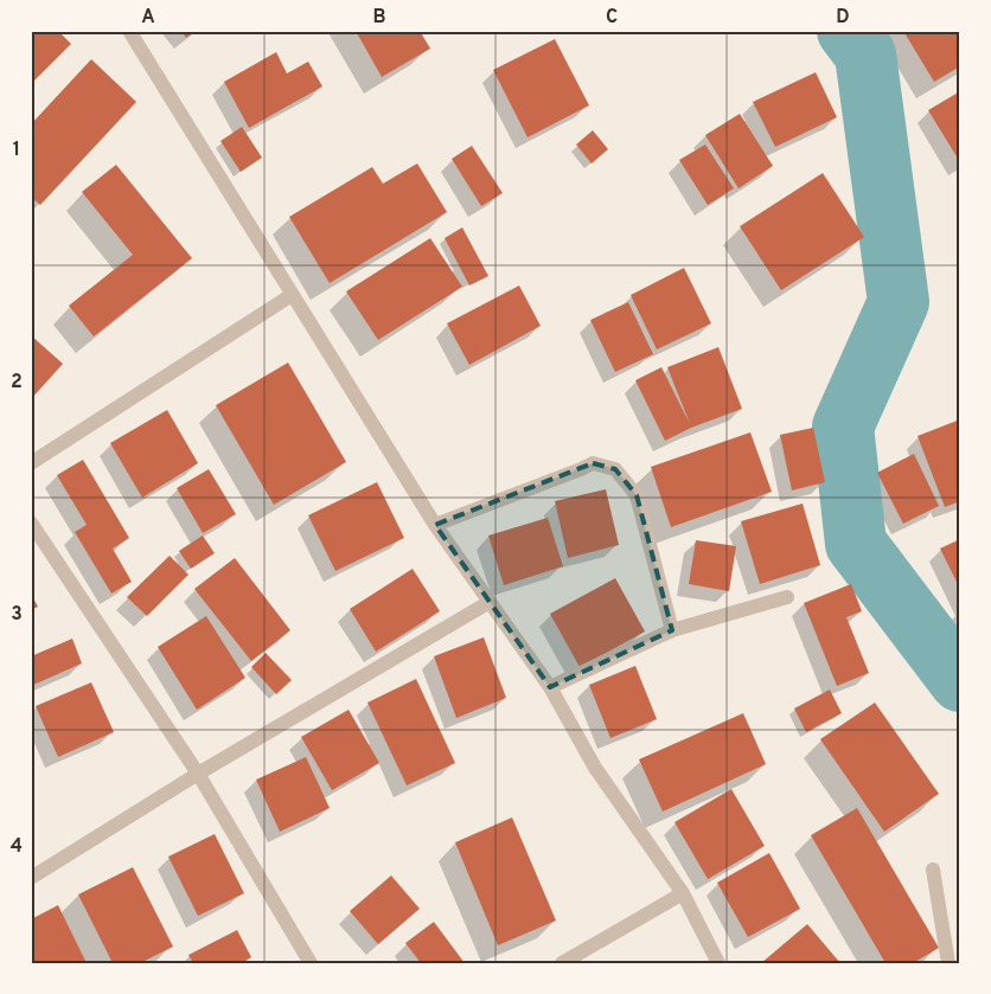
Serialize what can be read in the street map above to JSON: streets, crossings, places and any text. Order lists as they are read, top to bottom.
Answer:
{
  "grid": {
    "columns": [
      "A",
      "B",
      "C",
      "D"
    ],
    "rows": [
      "1",
      "2",
      "3",
      "4"
    ]
  }
}
